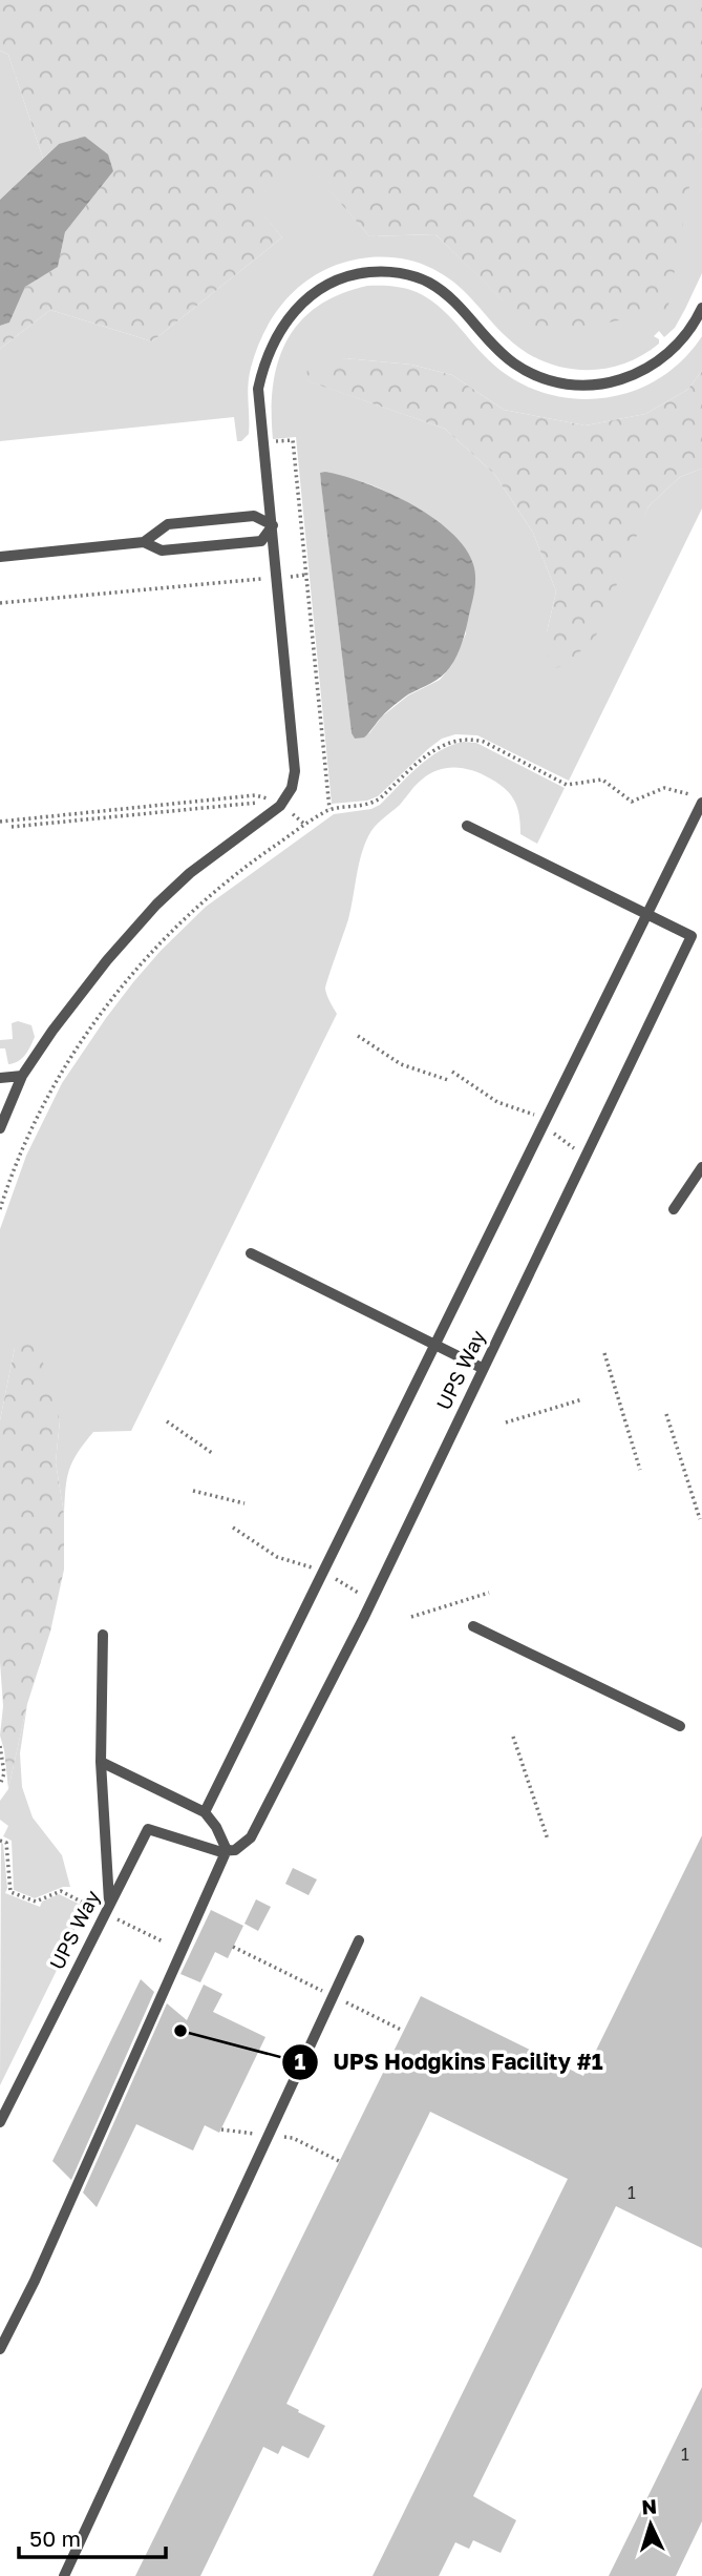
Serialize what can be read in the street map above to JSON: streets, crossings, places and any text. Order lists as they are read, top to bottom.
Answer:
{
  "streets": {
    "lane": ["UPS Way"]
  },
  "places": ["UPS Hodgkins Facility #1"],
  "house_numbers": ["1", "1"],
  "scale_bar": "50 m",
  "north": "top"
}
